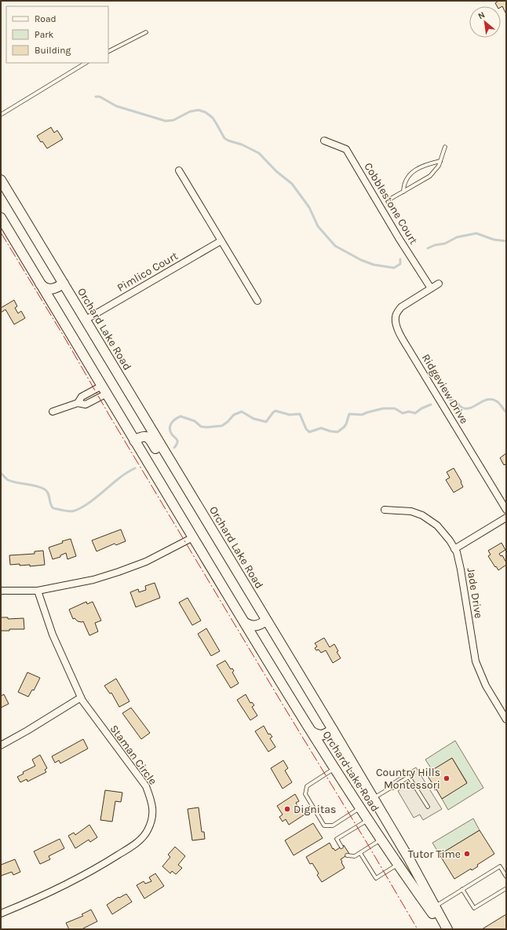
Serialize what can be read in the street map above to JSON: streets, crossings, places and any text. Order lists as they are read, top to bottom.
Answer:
{
  "streets": {
    "main road": ["Orchard Lake Road"],
    "street": [
      "Cobblestone Court",
      "Pimlico Court",
      "Ridgeview Drive",
      "Jade Drive",
      "Staman Circle"
    ]
  },
  "crossings": [
    ["Cobblestone Court", "Ridgeview Drive"],
    ["Pimlico Court", "Orchard Lake Road"]
  ],
  "places": ["Country Hills Montessori", "Dignitas", "Tutor Time"],
  "legend": ["Road", "Park", "Building"],
  "north": "top left"
}
